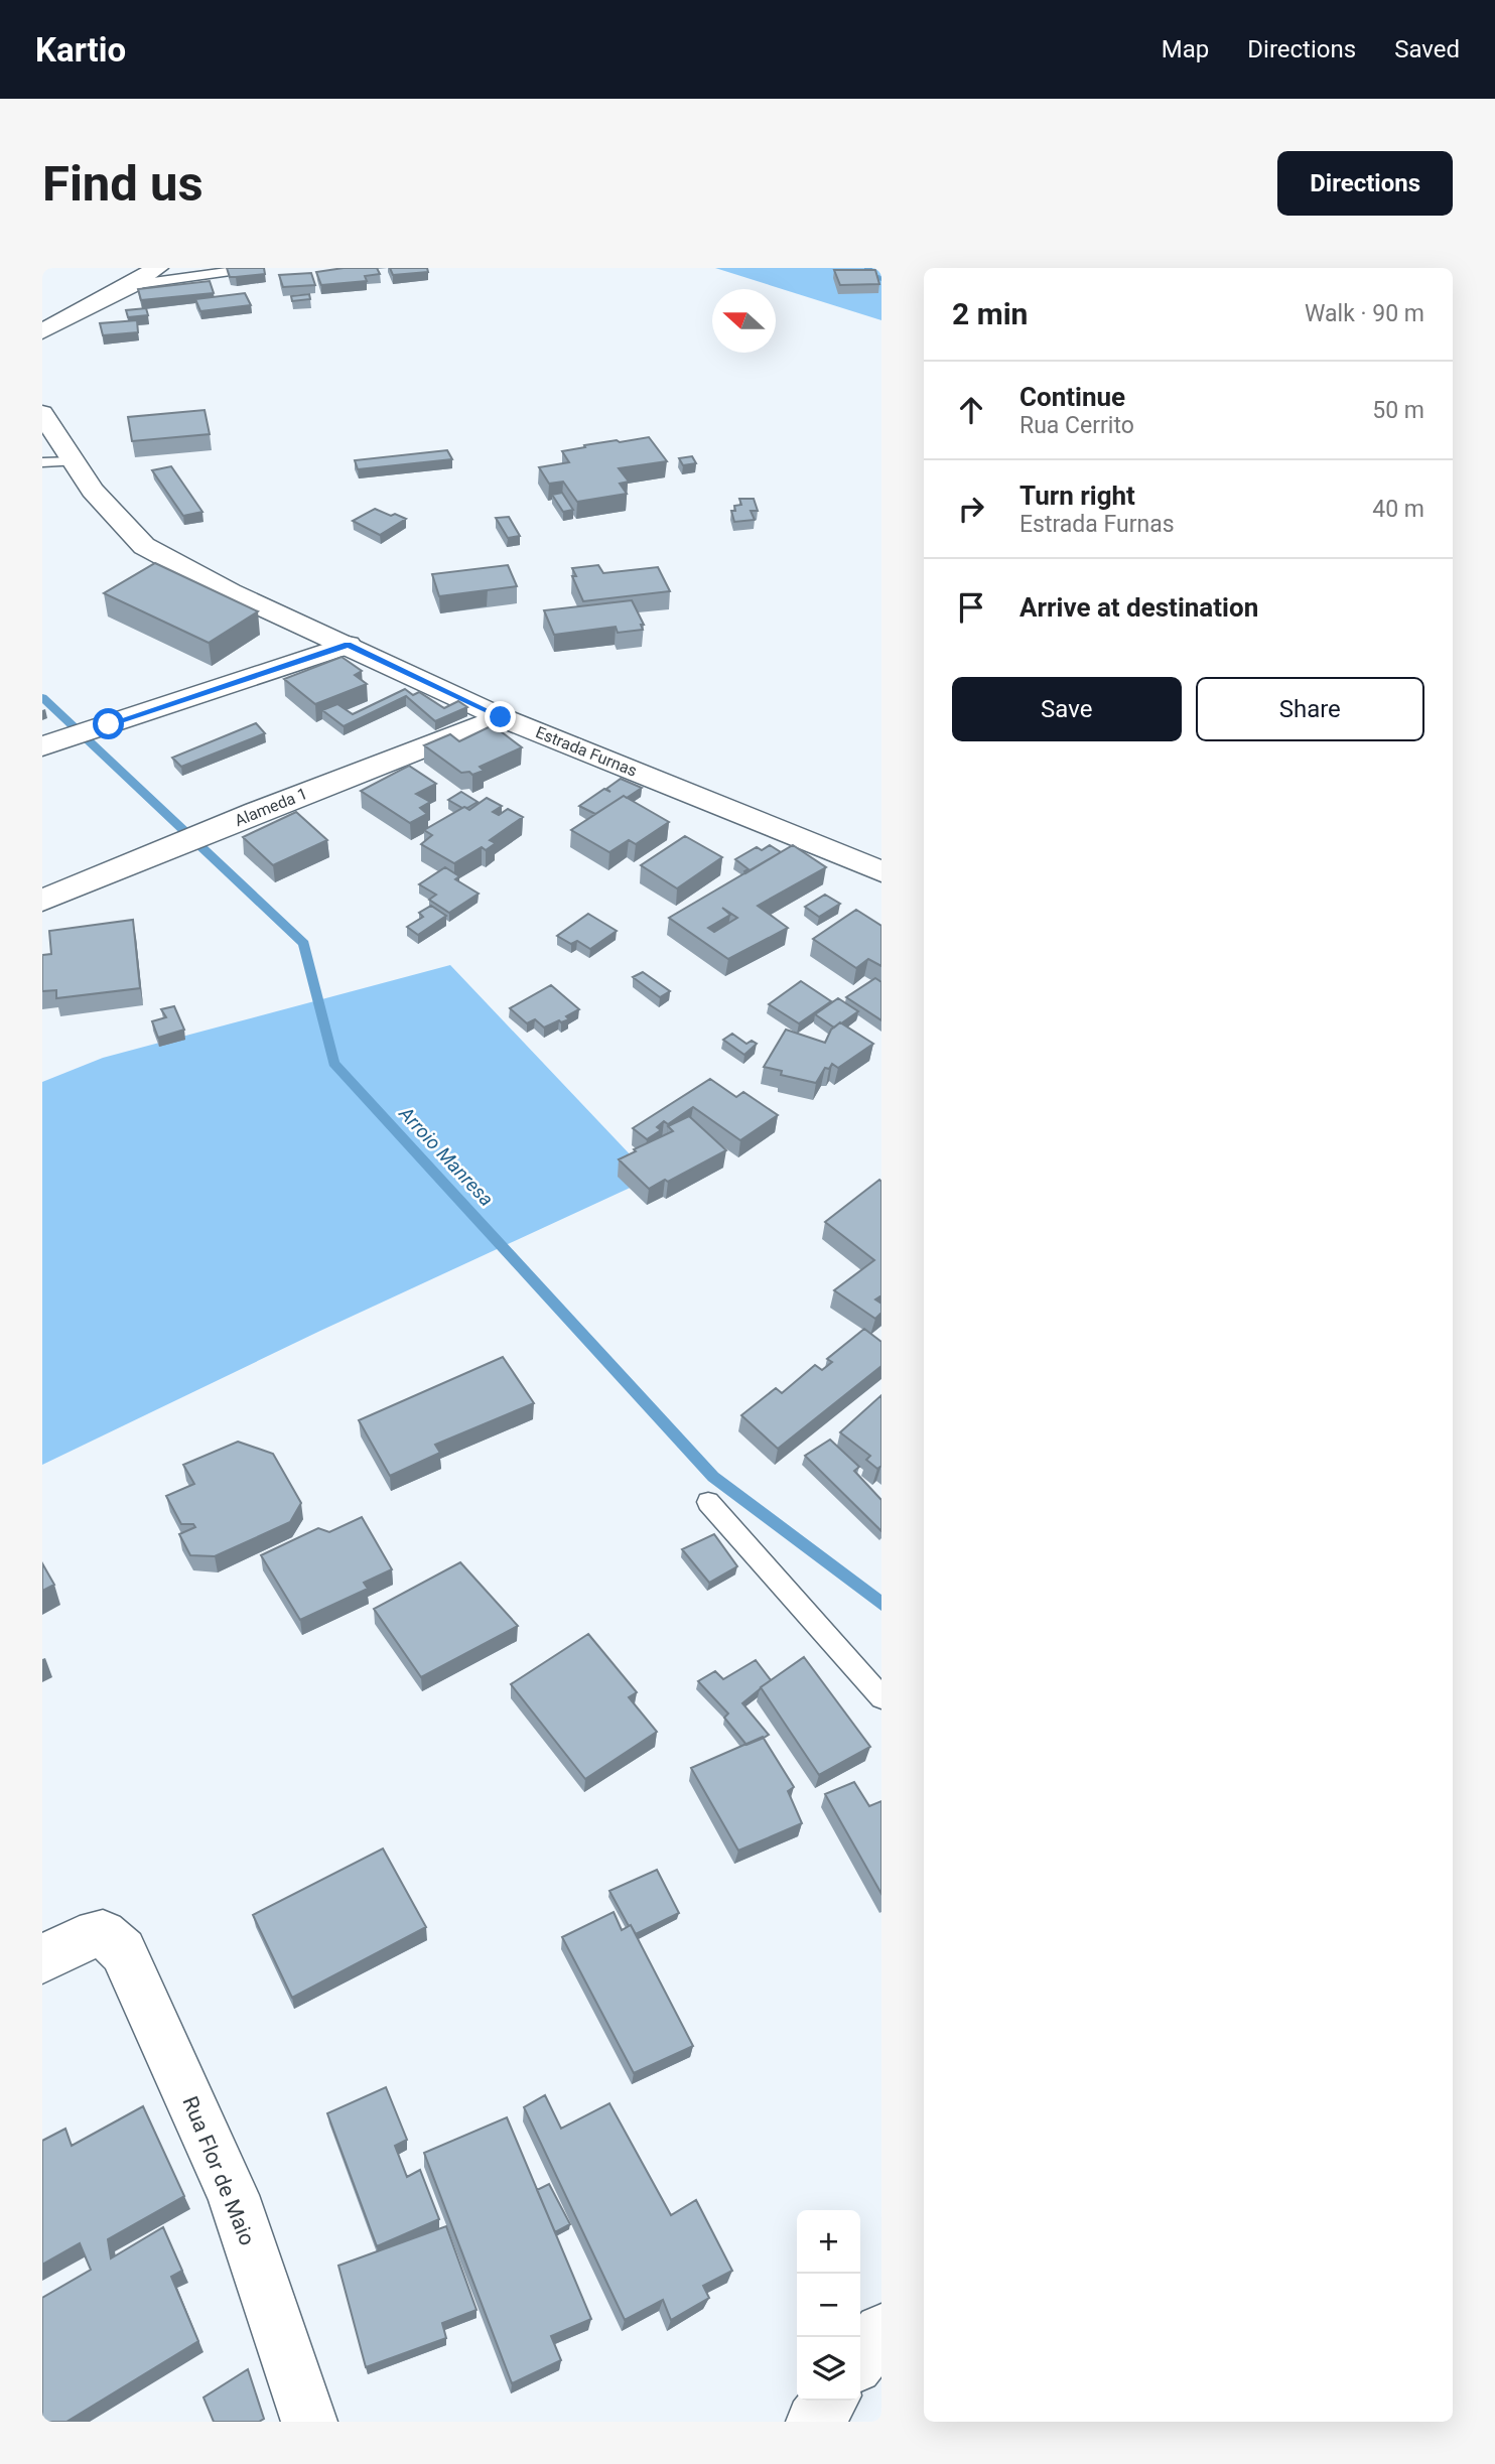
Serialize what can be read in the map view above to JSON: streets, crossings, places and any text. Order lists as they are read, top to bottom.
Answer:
{
  "streets": {
    "street": ["Estrada Furnas", "Alameda 1", "Rua Flor de Maio"]
  },
  "crossings": [
    ["Estrada Furnas", "Alameda 1"]
  ],
  "water": ["Arroio Manresa"],
  "north": "left",
  "page": {
    "header": "Kartio",
    "nav": ["Map", "Directions", "Saved"],
    "buttons": [
      "Directions",
      ["Save", "Share"]
    ],
    "title": "Find us",
    "heading": ["2 min", "Walk · 90 m"],
    "list": [
      ["Continue", "Rua Cerrito", "50 m"],
      ["Turn right", "Estrada Furnas", "40 m"],
      "Arrive at destination"
    ],
    "map_buttons": ["+", "−"]
  }
}
